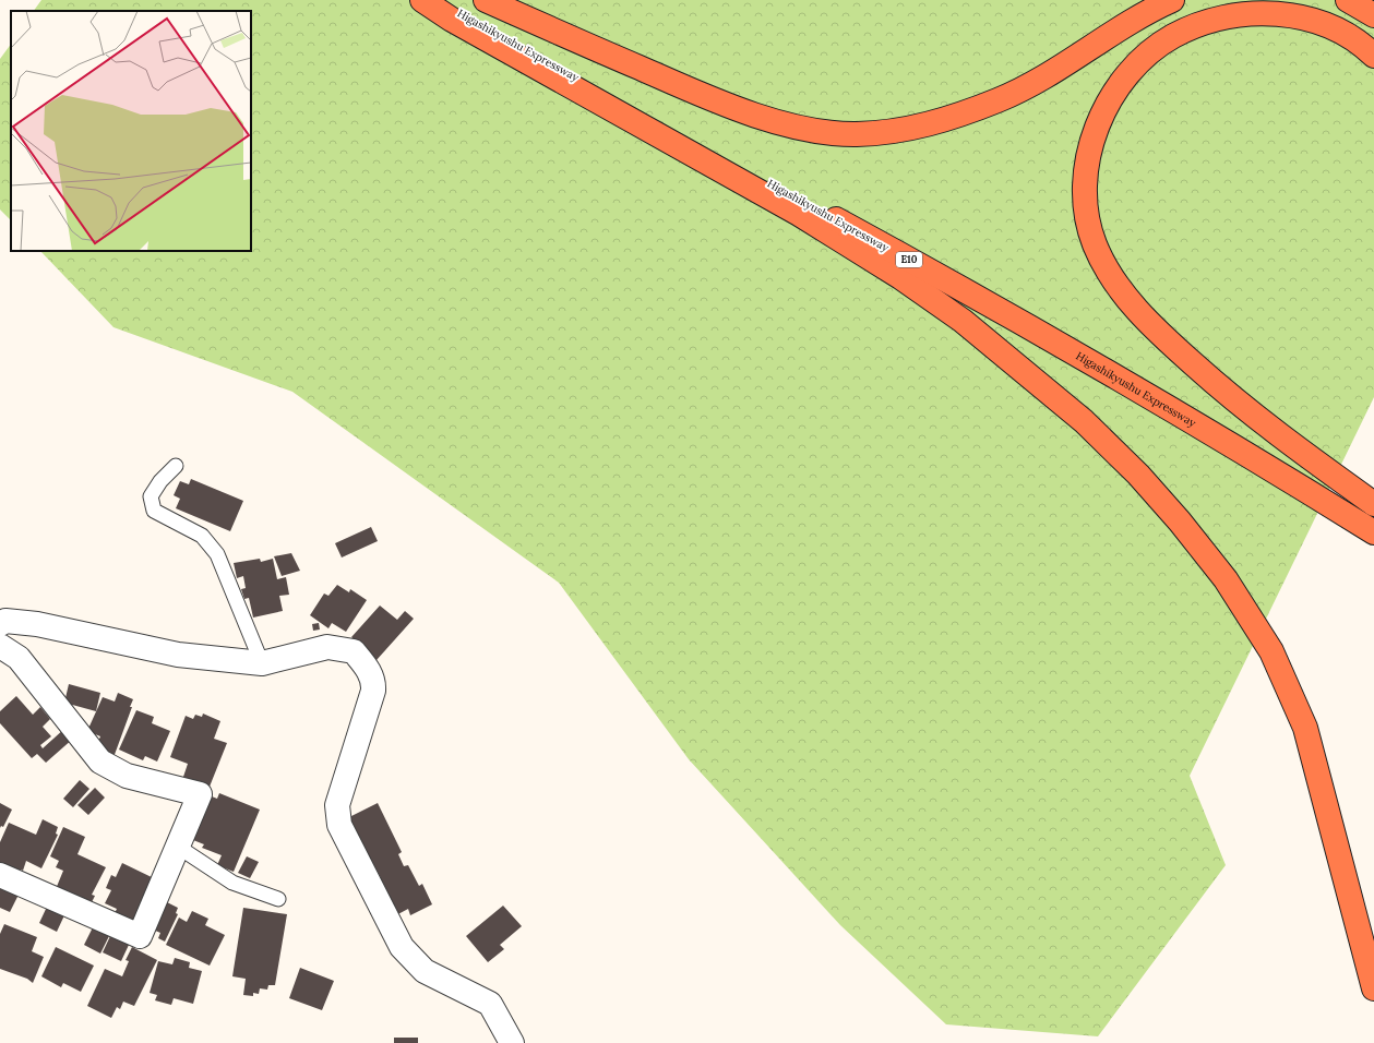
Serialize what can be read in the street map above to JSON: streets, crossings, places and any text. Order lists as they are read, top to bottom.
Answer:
{
  "streets": {
    "highway": ["Higashikyushu Expressway", "E10"]
  }
}
